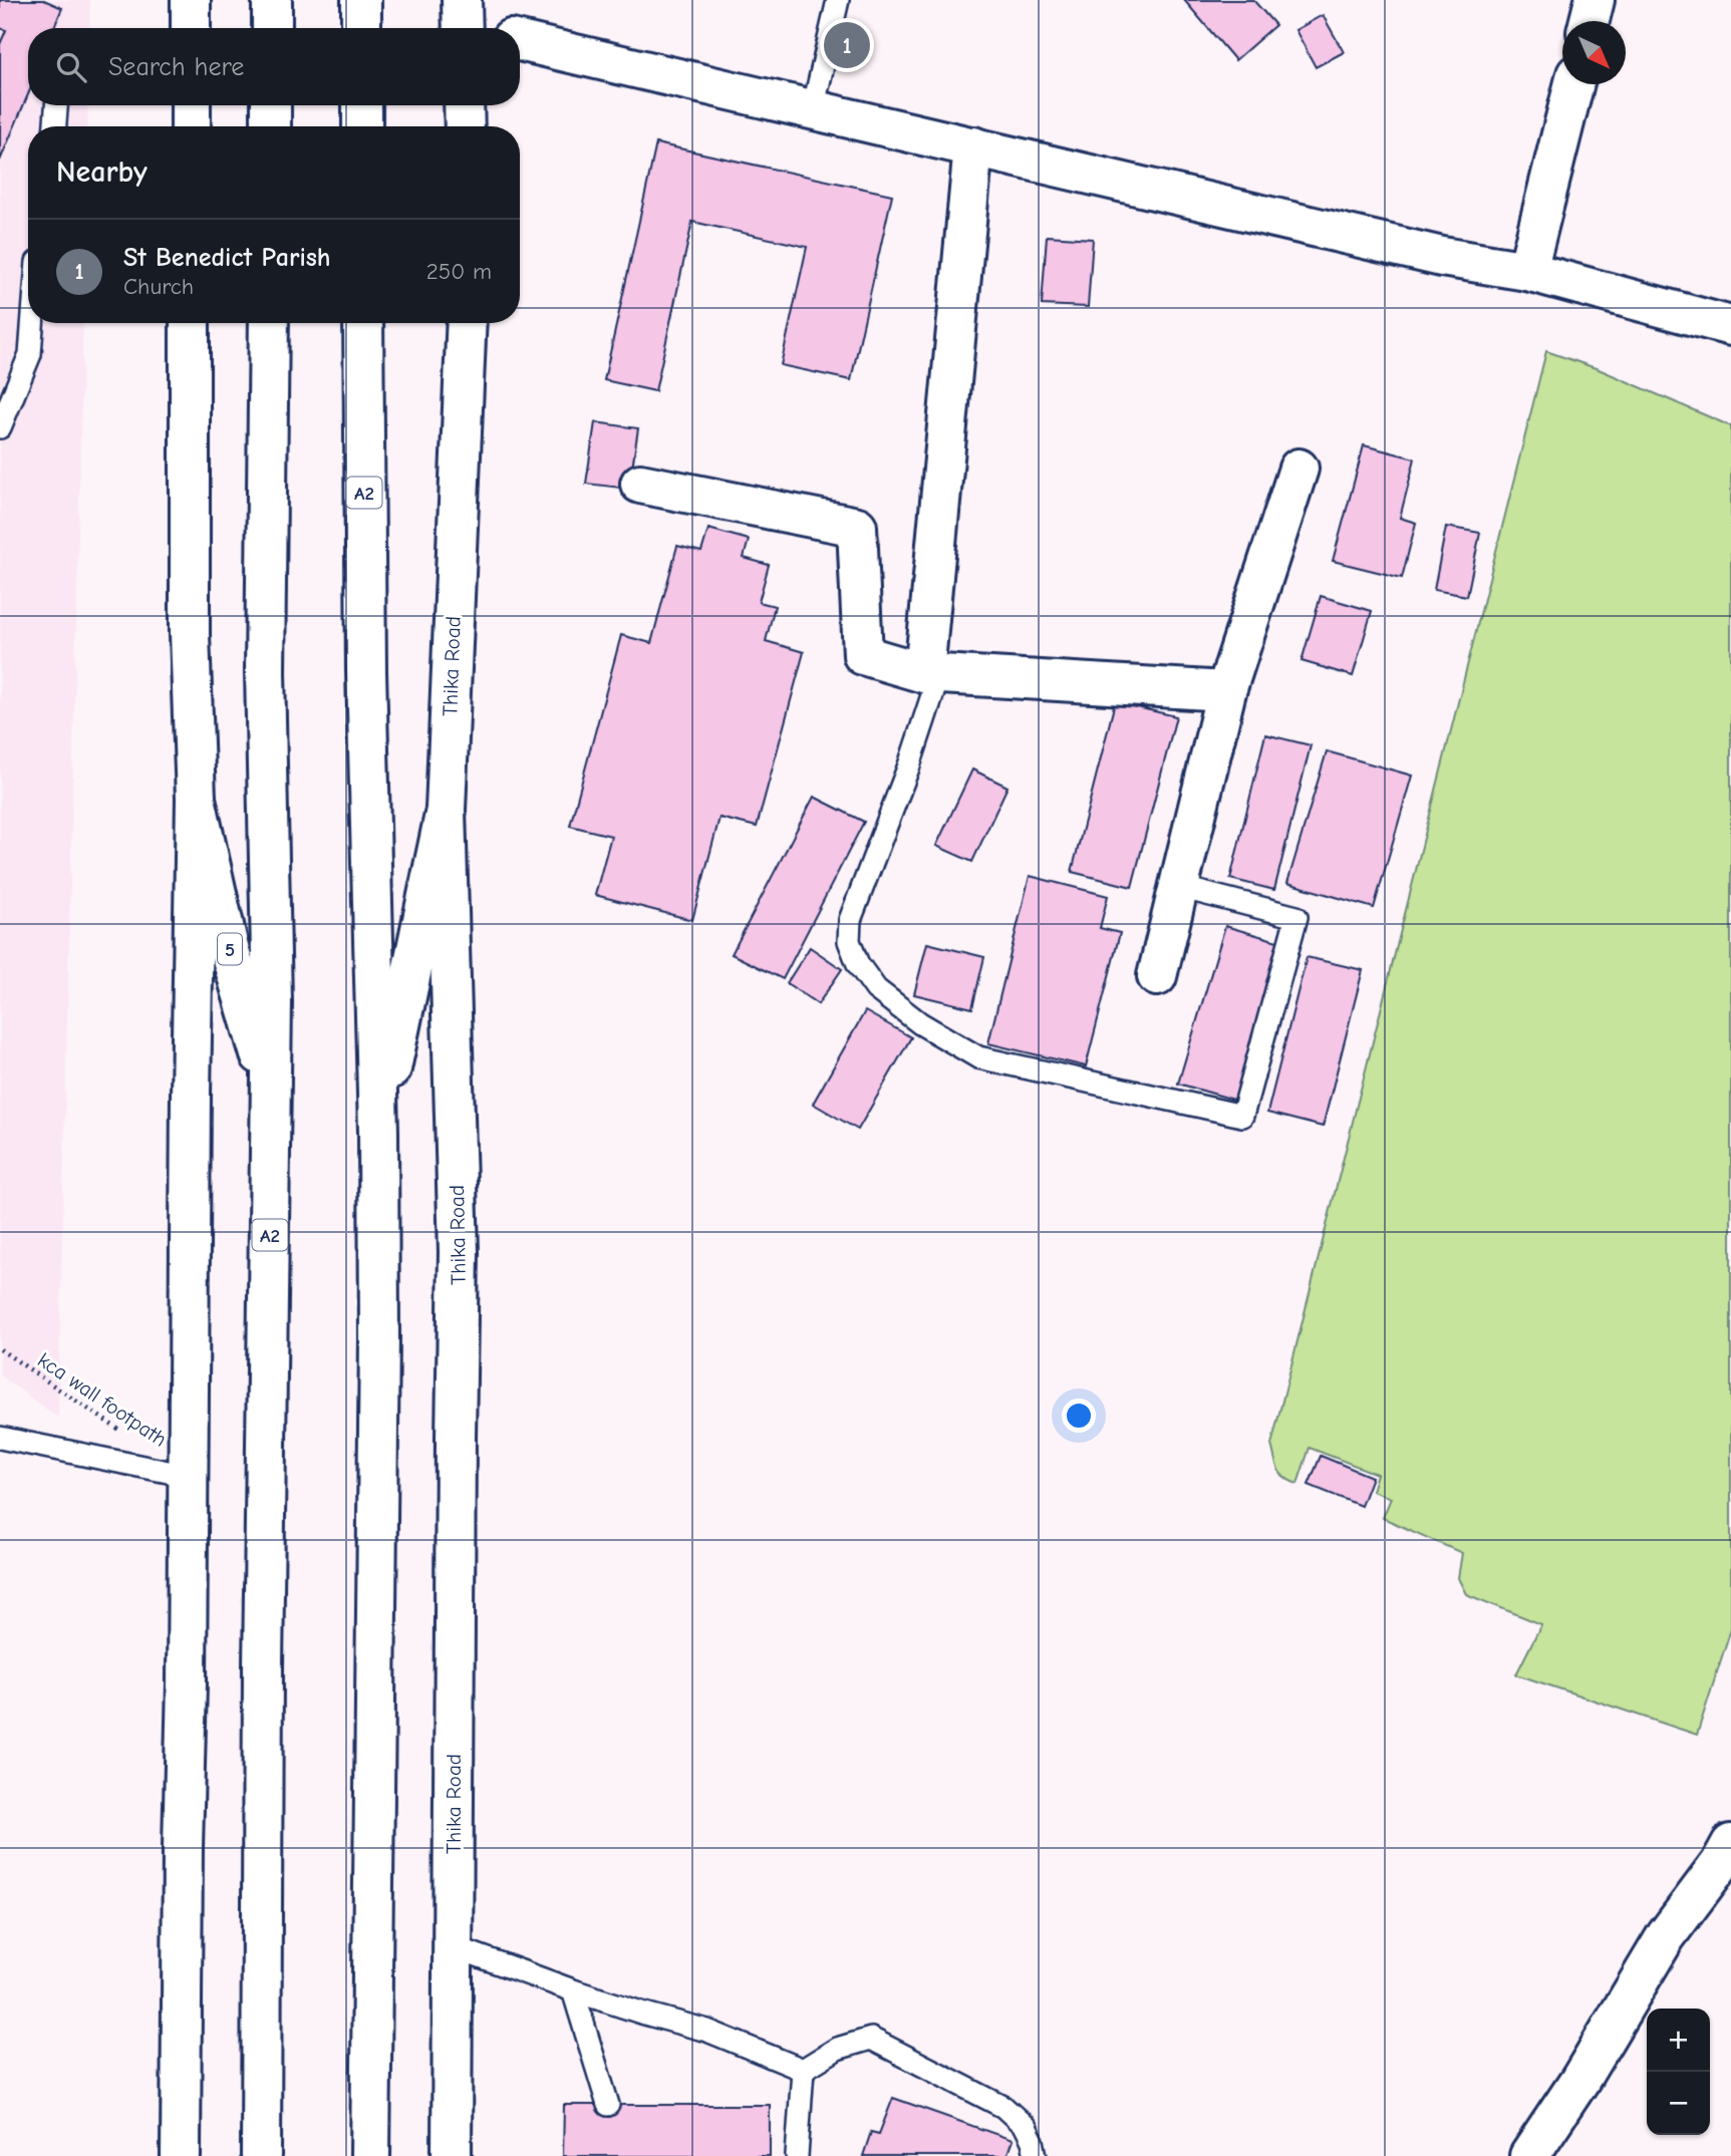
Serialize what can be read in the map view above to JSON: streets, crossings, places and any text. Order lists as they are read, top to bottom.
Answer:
{
  "streets": {
    "main road": ["A2", "Thika Road", "5"],
    "path": ["kca wall footpath"]
  },
  "crossings": [
    ["A2", "5"]
  ],
  "north": "bottom right",
  "page": {
    "pins": "1",
    "search": "Search here",
    "heading": "Nearby",
    "list": [
      {
        "mark": "1",
        "name": "St Benedict Parish",
        "note": "Church",
        "value": "250 m"
      }
    ],
    "map_buttons": ["+", "−"]
  }
}
